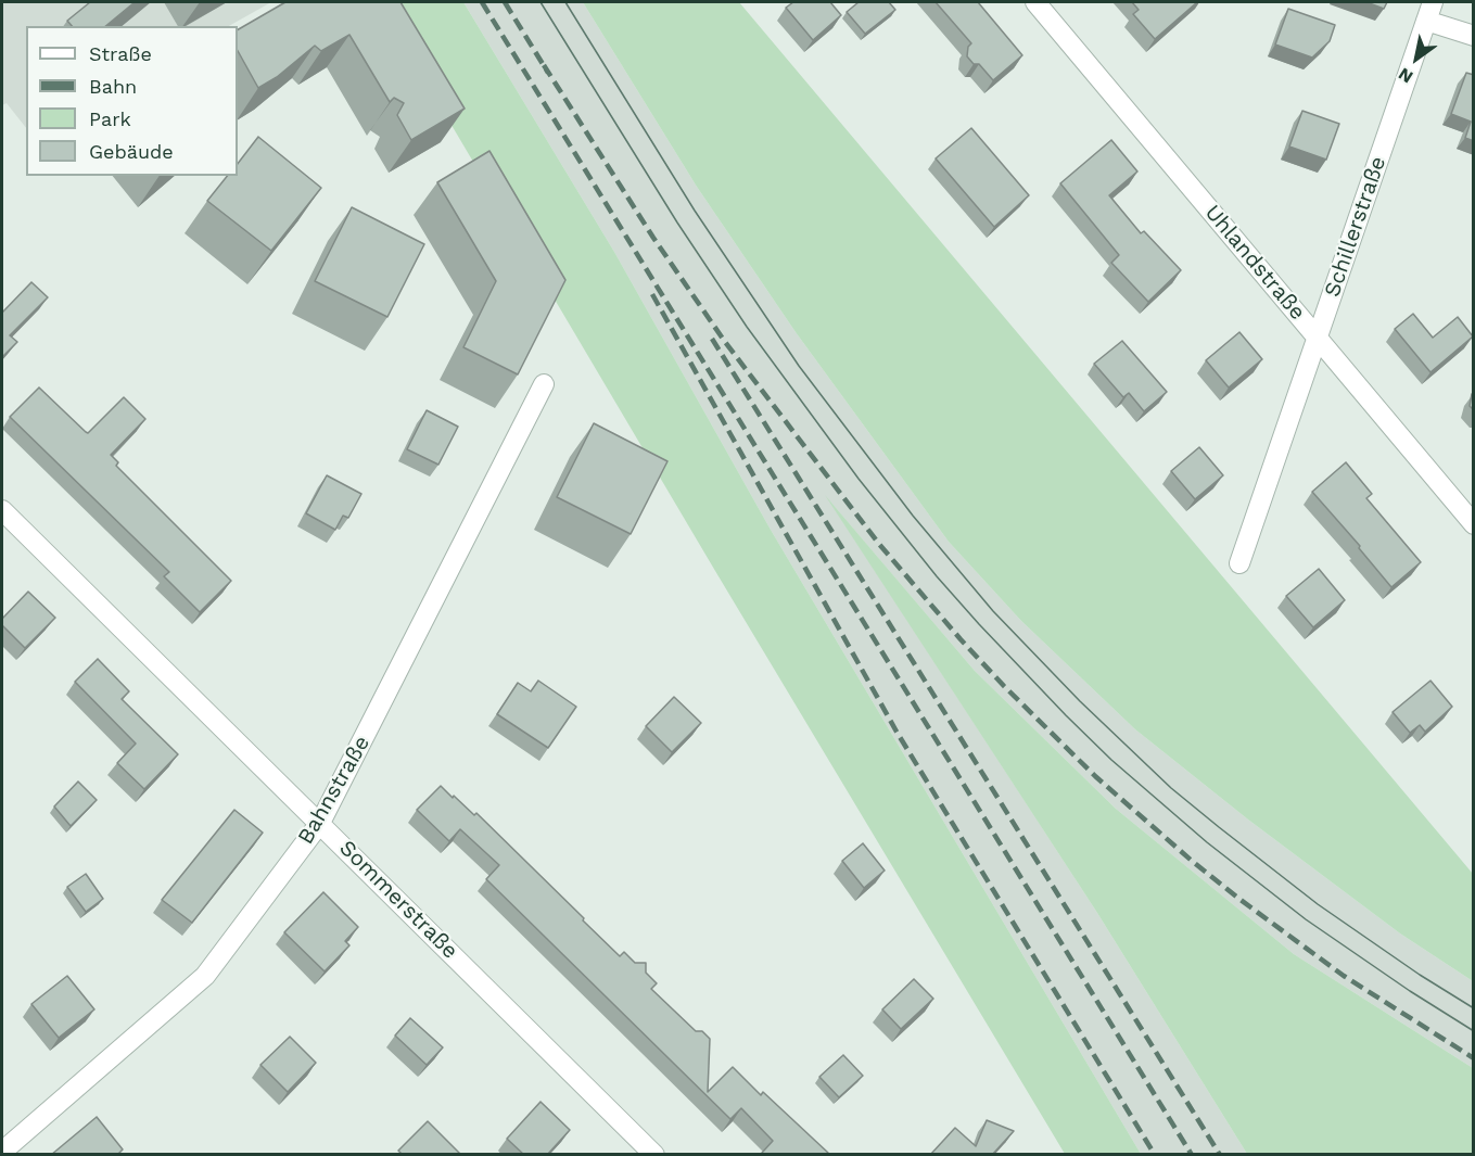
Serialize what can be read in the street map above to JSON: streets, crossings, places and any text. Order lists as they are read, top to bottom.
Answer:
{
  "streets": {
    "street": [
      "Schillerstraße",
      "Uhlandstraße",
      "Bahnstraße",
      "Sommerstraße"
    ]
  },
  "crossings": [
    ["Schillerstraße", "Uhlandstraße"],
    ["Bahnstraße", "Sommerstraße"]
  ],
  "legend": [
    "Straße",
    "Bahn",
    "Park",
    "Gebäude"
  ],
  "north": "bottom left"
}
